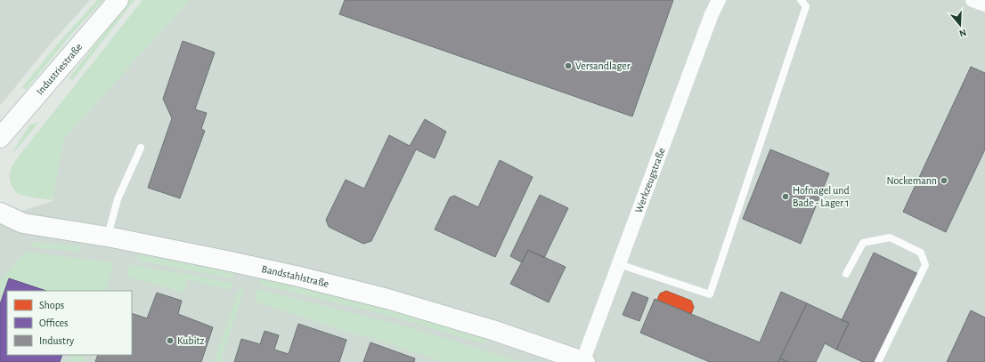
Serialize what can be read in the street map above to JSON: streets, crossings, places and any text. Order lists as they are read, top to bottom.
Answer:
{
  "streets": {
    "street": ["Industriestraße", "Werkzeugstraße", "Bandstahlstraße"]
  },
  "crossings": [
    ["Werkzeugstraße", "Bandstahlstraße"]
  ],
  "places": [
    "Versandlager",
    "Nockemann",
    "Hofnagel und Bade - Lager 1",
    "Kubitz"
  ],
  "legend": ["Shops", "Offices", "Industry"],
  "north": "bottom"
}
